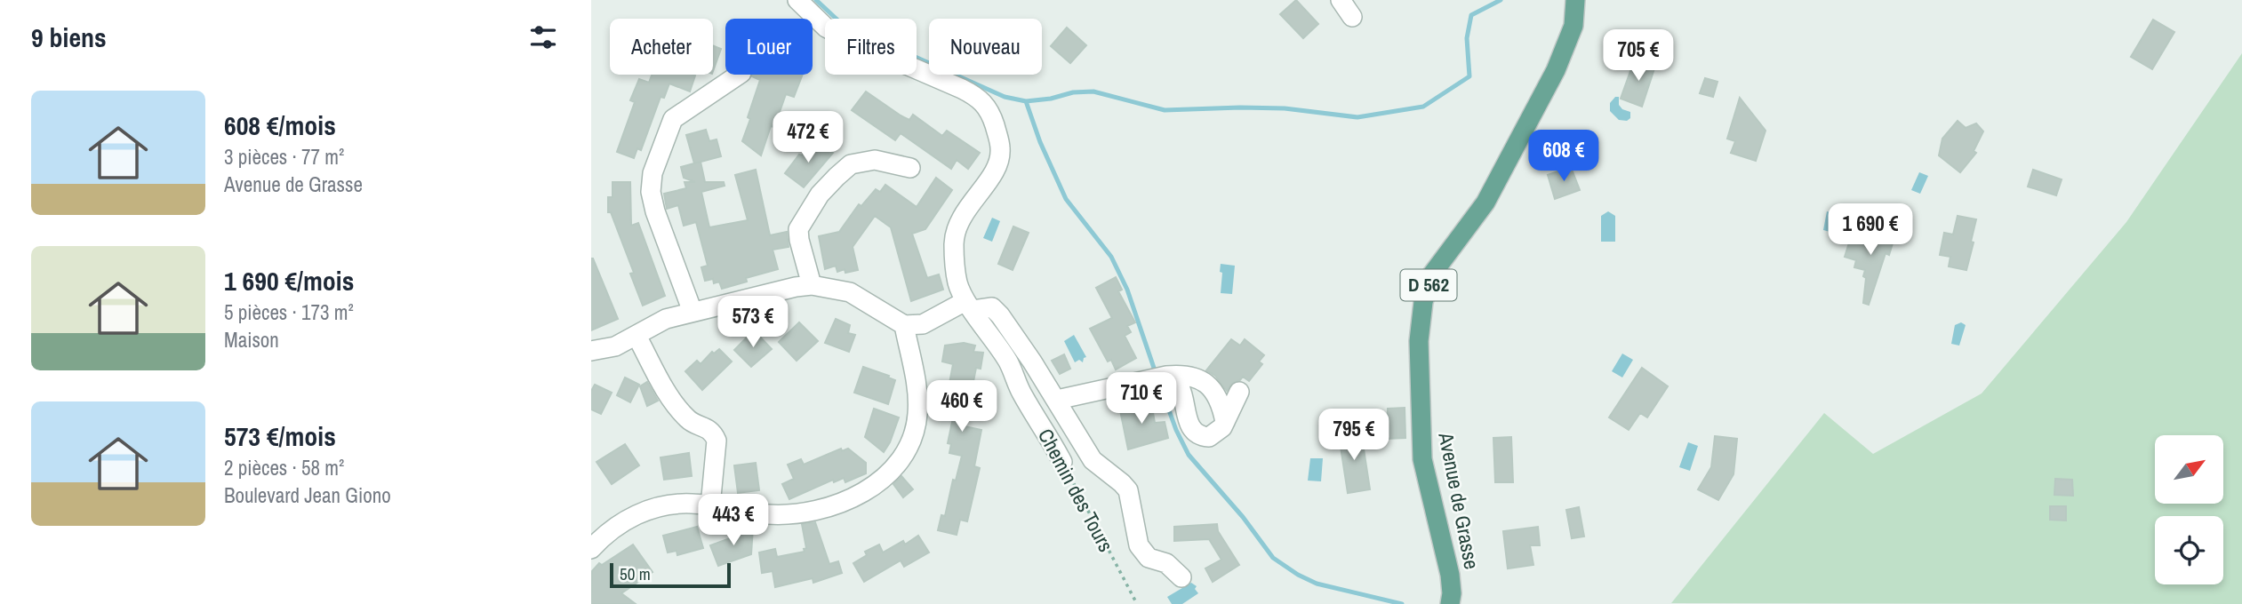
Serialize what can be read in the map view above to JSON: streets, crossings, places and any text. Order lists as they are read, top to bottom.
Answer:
{
  "streets": {
    "main road": ["D 562", "Avenue de Grasse"],
    "street": ["Chemin des Tours"]
  },
  "scale_bar": "50 m",
  "north": "top right",
  "page": {
    "heading": "9 biens",
    "chip": [
      "Acheter",
      "Louer",
      "Filtres",
      "Nouveau"
    ],
    "price": [
      "705 €",
      "472 €",
      "608 €",
      "1 690 €",
      "573 €",
      "710 €",
      "460 €",
      "795 €",
      "443 €"
    ],
    "list": [
      {
        "name": "608 €/mois",
        "note": "3 pièces · 77 m² · Avenue de Grasse"
      },
      {
        "name": "1 690 €/mois",
        "note": "5 pièces · 173 m² · Maison"
      },
      {
        "name": "573 €/mois",
        "note": "2 pièces · 58 m² · Boulevard Jean Giono"
      }
    ],
    "scale": "50 m"
  }
}
